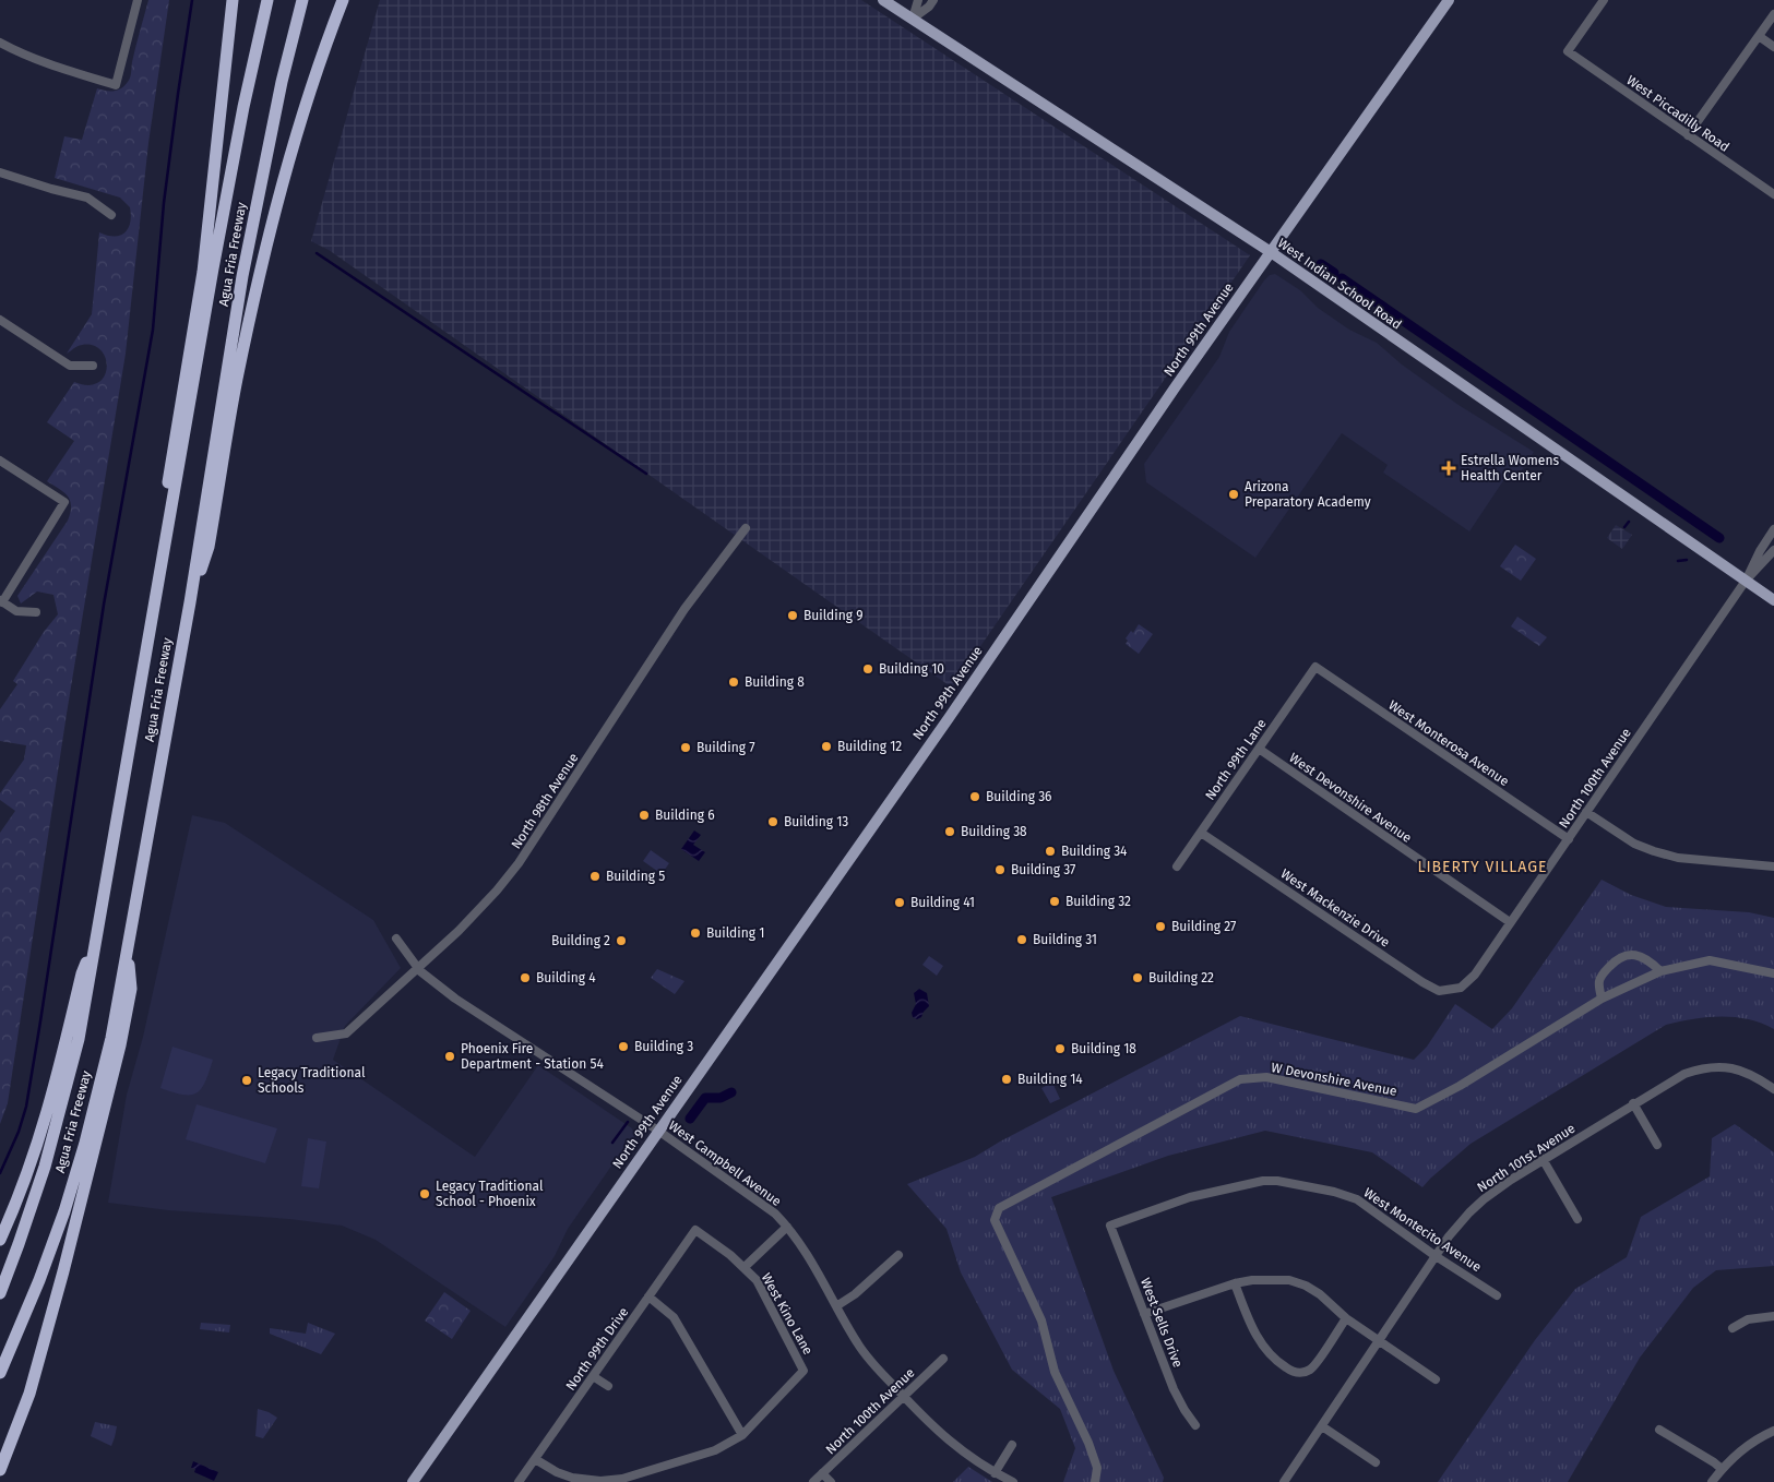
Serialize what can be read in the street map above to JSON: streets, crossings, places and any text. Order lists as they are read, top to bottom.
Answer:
{
  "streets": {
    "highway": ["Agua Fria Freeway"],
    "main road": ["West Indian School Road", "North 99th Avenue"],
    "street": [
      "West Piccadilly Road",
      "West Monterosa Avenue",
      "North 99th Lane",
      "North 100th Avenue",
      "West Devonshire Avenue",
      "North 98th Avenue",
      "West Mackenzie Drive",
      "W Devonshire Avenue",
      "North 101st Avenue",
      "West Campbell Avenue",
      "West Montecito Avenue",
      "West Kino Lane",
      "West Sells Drive",
      "North 99th Drive"
    ]
  },
  "crossings": [
    ["West Indian School Road", "North 99th Avenue"],
    ["West Indian School Road", "North 100th Avenue"],
    ["North 99th Avenue", "West Campbell Avenue"],
    ["West Monterosa Avenue", "North 99th Lane"],
    ["West Monterosa Avenue", "North 100th Avenue"],
    ["North 99th Lane", "West Devonshire Avenue"],
    ["North 99th Lane", "West Mackenzie Drive"],
    ["North 100th Avenue", "West Devonshire Avenue"],
    ["North 100th Avenue", "West Mackenzie Drive"],
    ["North 100th Avenue", "West Campbell Avenue"],
    ["North 98th Avenue", "West Campbell Avenue"],
    ["North 101st Avenue", "West Montecito Avenue"],
    ["West Montecito Avenue", "West Sells Drive"],
    ["West Kino Lane", "North 99th Drive"]
  ],
  "districts": ["LIBERTY VILLAGE"],
  "places": {
    "health": ["Estrella Womens Health Center"],
    "other": [
      "Arizona Preparatory Academy",
      "Building 9",
      "Building 10",
      "Building 8",
      "Building 12",
      "Building 7",
      "Building 36",
      "Building 6",
      "Building 13",
      "Building 38",
      "Building 34",
      "Building 37",
      "Building 5",
      "Building 32",
      "Building 41",
      "Building 27",
      "Building 1",
      "Building 31",
      "Building 2",
      "Building 4",
      "Building 22",
      "Building 3",
      "Building 18",
      "Phoenix Fire Department - Station 54",
      "Building 14",
      "Legacy Traditional Schools",
      "Legacy Traditional School - Phoenix"
    ]
  }
}
